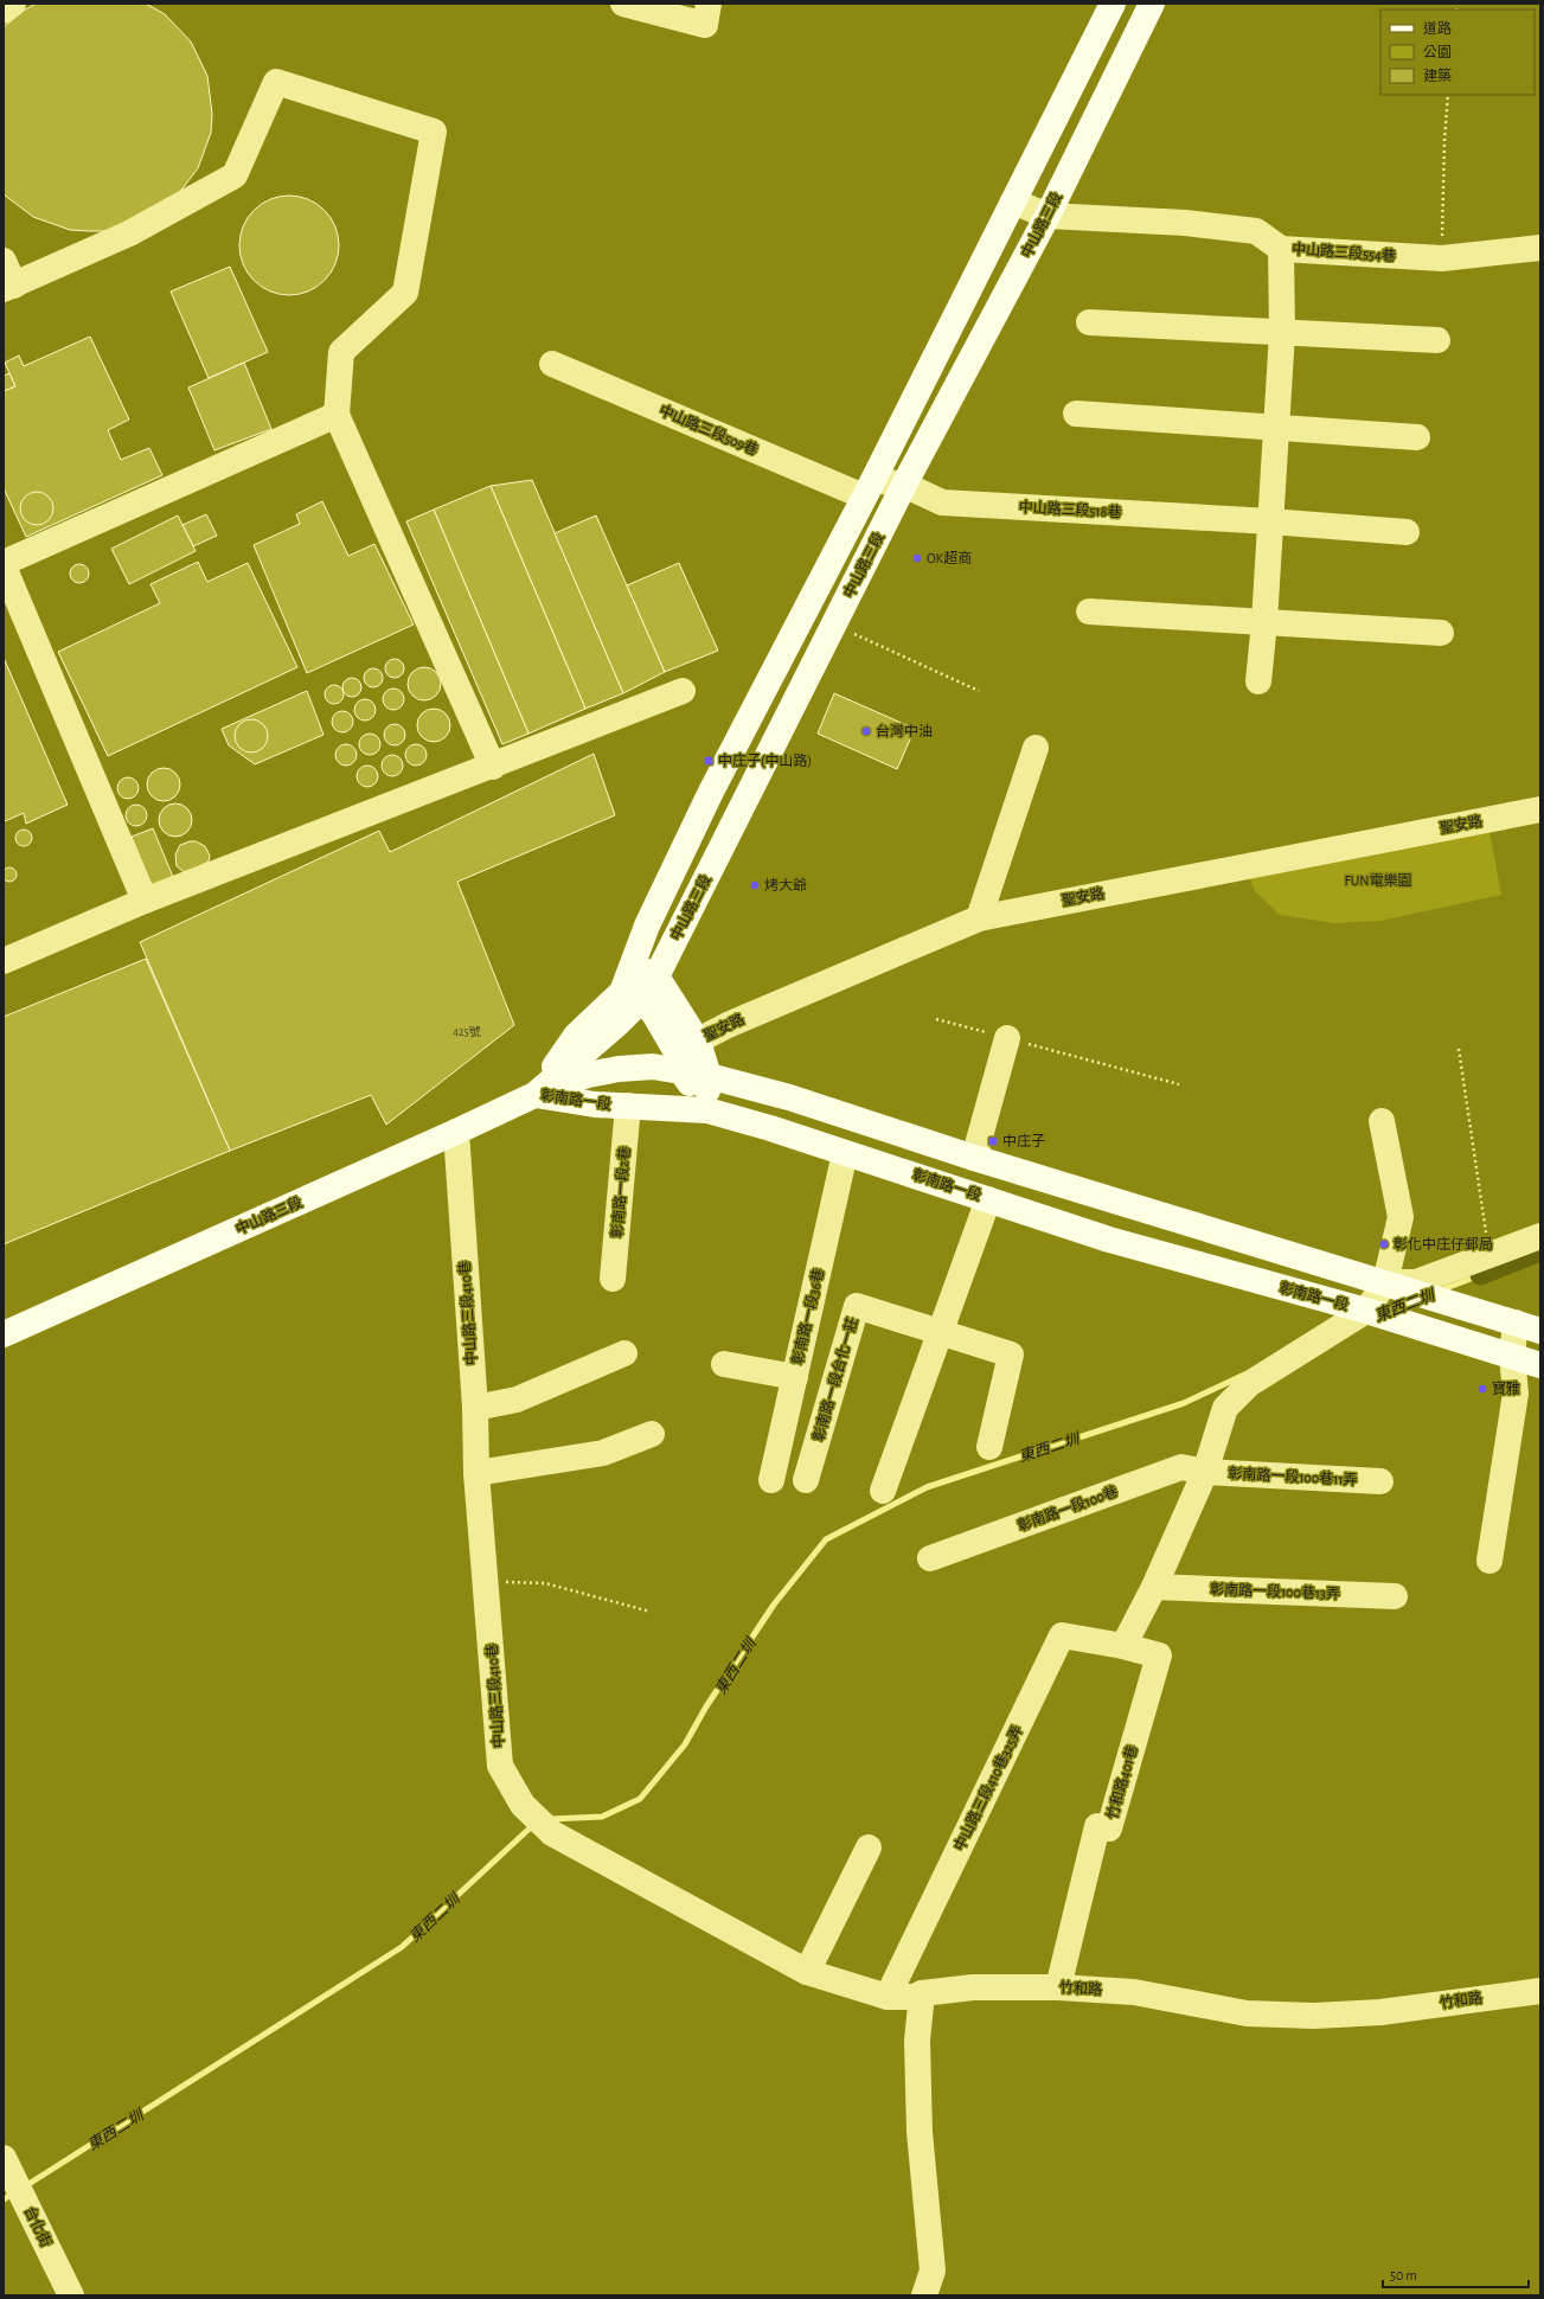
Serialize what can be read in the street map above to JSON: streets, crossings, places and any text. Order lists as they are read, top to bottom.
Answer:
{
  "streets": {
    "main road": ["中山路三段", "彰南路一段"],
    "street": [
      "中山路三段554巷",
      "中山路三段509巷",
      "中山路三段518巷",
      "聖安路",
      "彰南路一段2巷",
      "中山路三段410巷",
      "彰南路一段36巷",
      "彰南路一段台化一莊",
      "彰南路一段100巷11弄",
      "彰南路一段100巷",
      "彰南路一段100巷13弄",
      "竹和路401巷",
      "中山路三段410巷325弄",
      "竹和路",
      "台化街"
    ]
  },
  "crossings": [
    ["中山路三段", "中山路三段554巷"],
    ["中山路三段", "中山路三段509巷"],
    ["中山路三段", "中山路三段518巷"],
    ["中山路三段", "彰南路一段"],
    ["中山路三段", "中山路三段410巷"],
    ["中山路三段509巷", "中山路三段518巷"],
    ["聖安路", "彰南路一段"],
    ["彰南路一段", "彰南路一段2巷"],
    ["彰南路一段", "彰南路一段36巷"],
    ["中山路三段410巷", "中山路三段410巷325弄"],
    ["中山路三段410巷", "竹和路"],
    ["彰南路一段100巷11弄", "彰南路一段100巷"],
    ["竹和路401巷", "中山路三段410巷325弄"],
    ["竹和路401巷", "竹和路"]
  ],
  "water": ["東西二圳"],
  "parks": ["FUN電樂園"],
  "places": {
    "other": [
      "OK超商",
      "台灣中油",
      "烤大爺",
      "彰化中庄仔郵局",
      "寶雅"
    ],
    "transit": ["中庄子(中山路)", "中庄子"]
  },
  "house_numbers": ["425號"],
  "legend": ["道路", "公園", "建築"],
  "scale_bar": "50 m"
}
